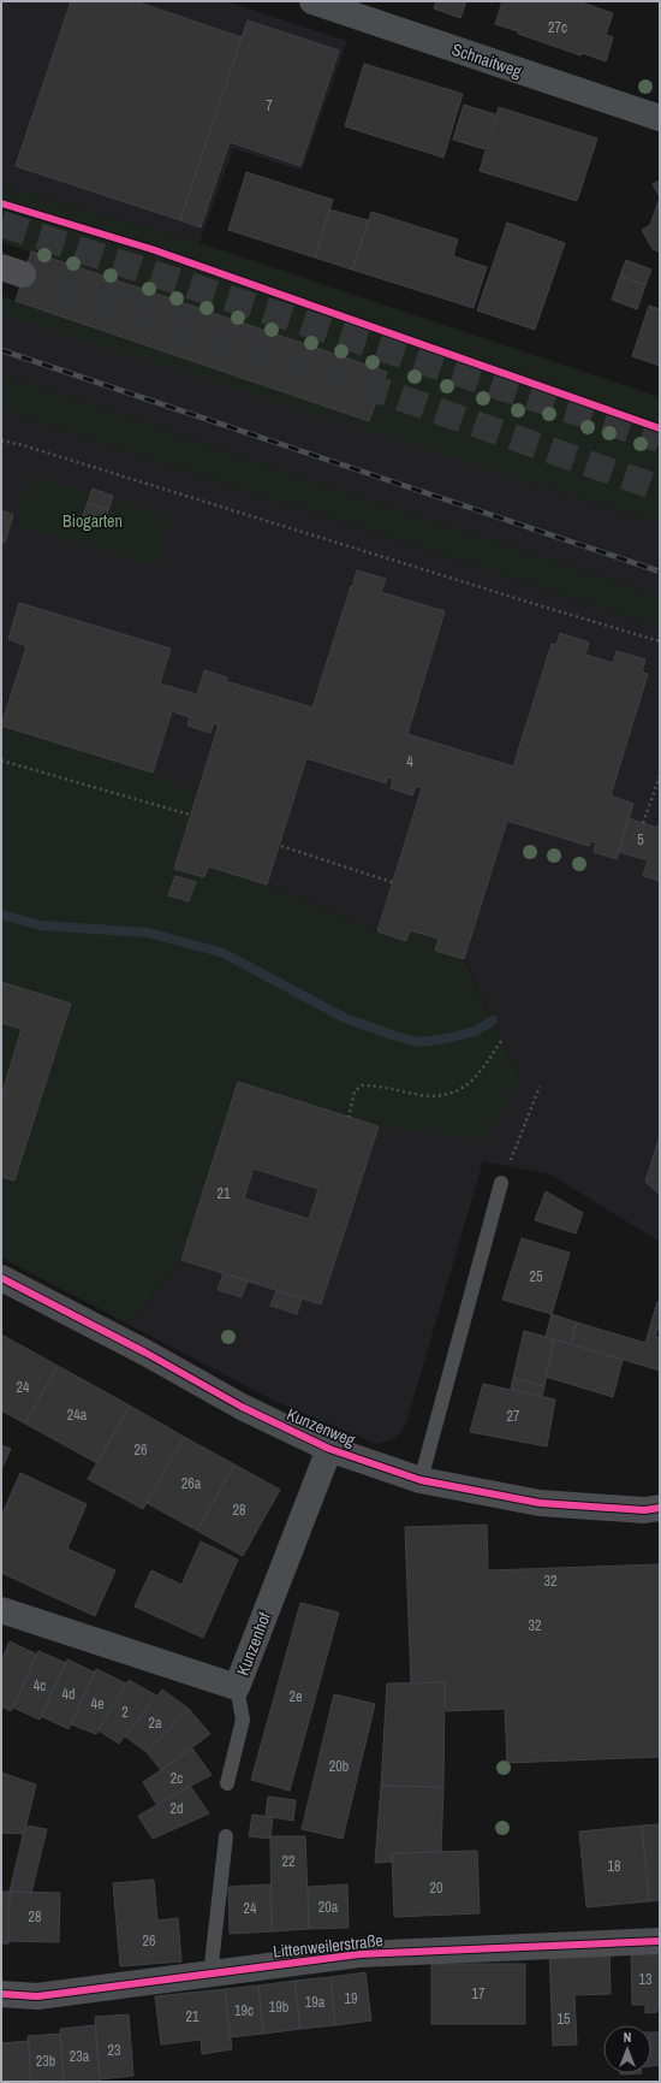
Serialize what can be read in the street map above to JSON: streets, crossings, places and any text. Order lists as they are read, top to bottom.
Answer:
{
  "streets": {
    "street": [
      "Schnaitweg",
      "Kunzenweg",
      "Kunzenhof",
      "Littenweilerstraße"
    ]
  },
  "crossings": [
    ["Kunzenweg", "Kunzenhof"]
  ],
  "parks": ["Biogarten"],
  "house_numbers": [
    "27c",
    "7",
    "4",
    "5",
    "21",
    "25",
    "24",
    "24a",
    "27",
    "26",
    "26a",
    "28",
    "32",
    "32",
    "4c",
    "4d",
    "2e",
    "4e",
    "2",
    "2a",
    "20b",
    "2c",
    "2d",
    "22",
    "18",
    "20",
    "20a",
    "24",
    "28",
    "26",
    "13",
    "17",
    "19",
    "19a",
    "19b",
    "19c",
    "21",
    "15",
    "23",
    "23a",
    "23b"
  ],
  "north": "top"
}
